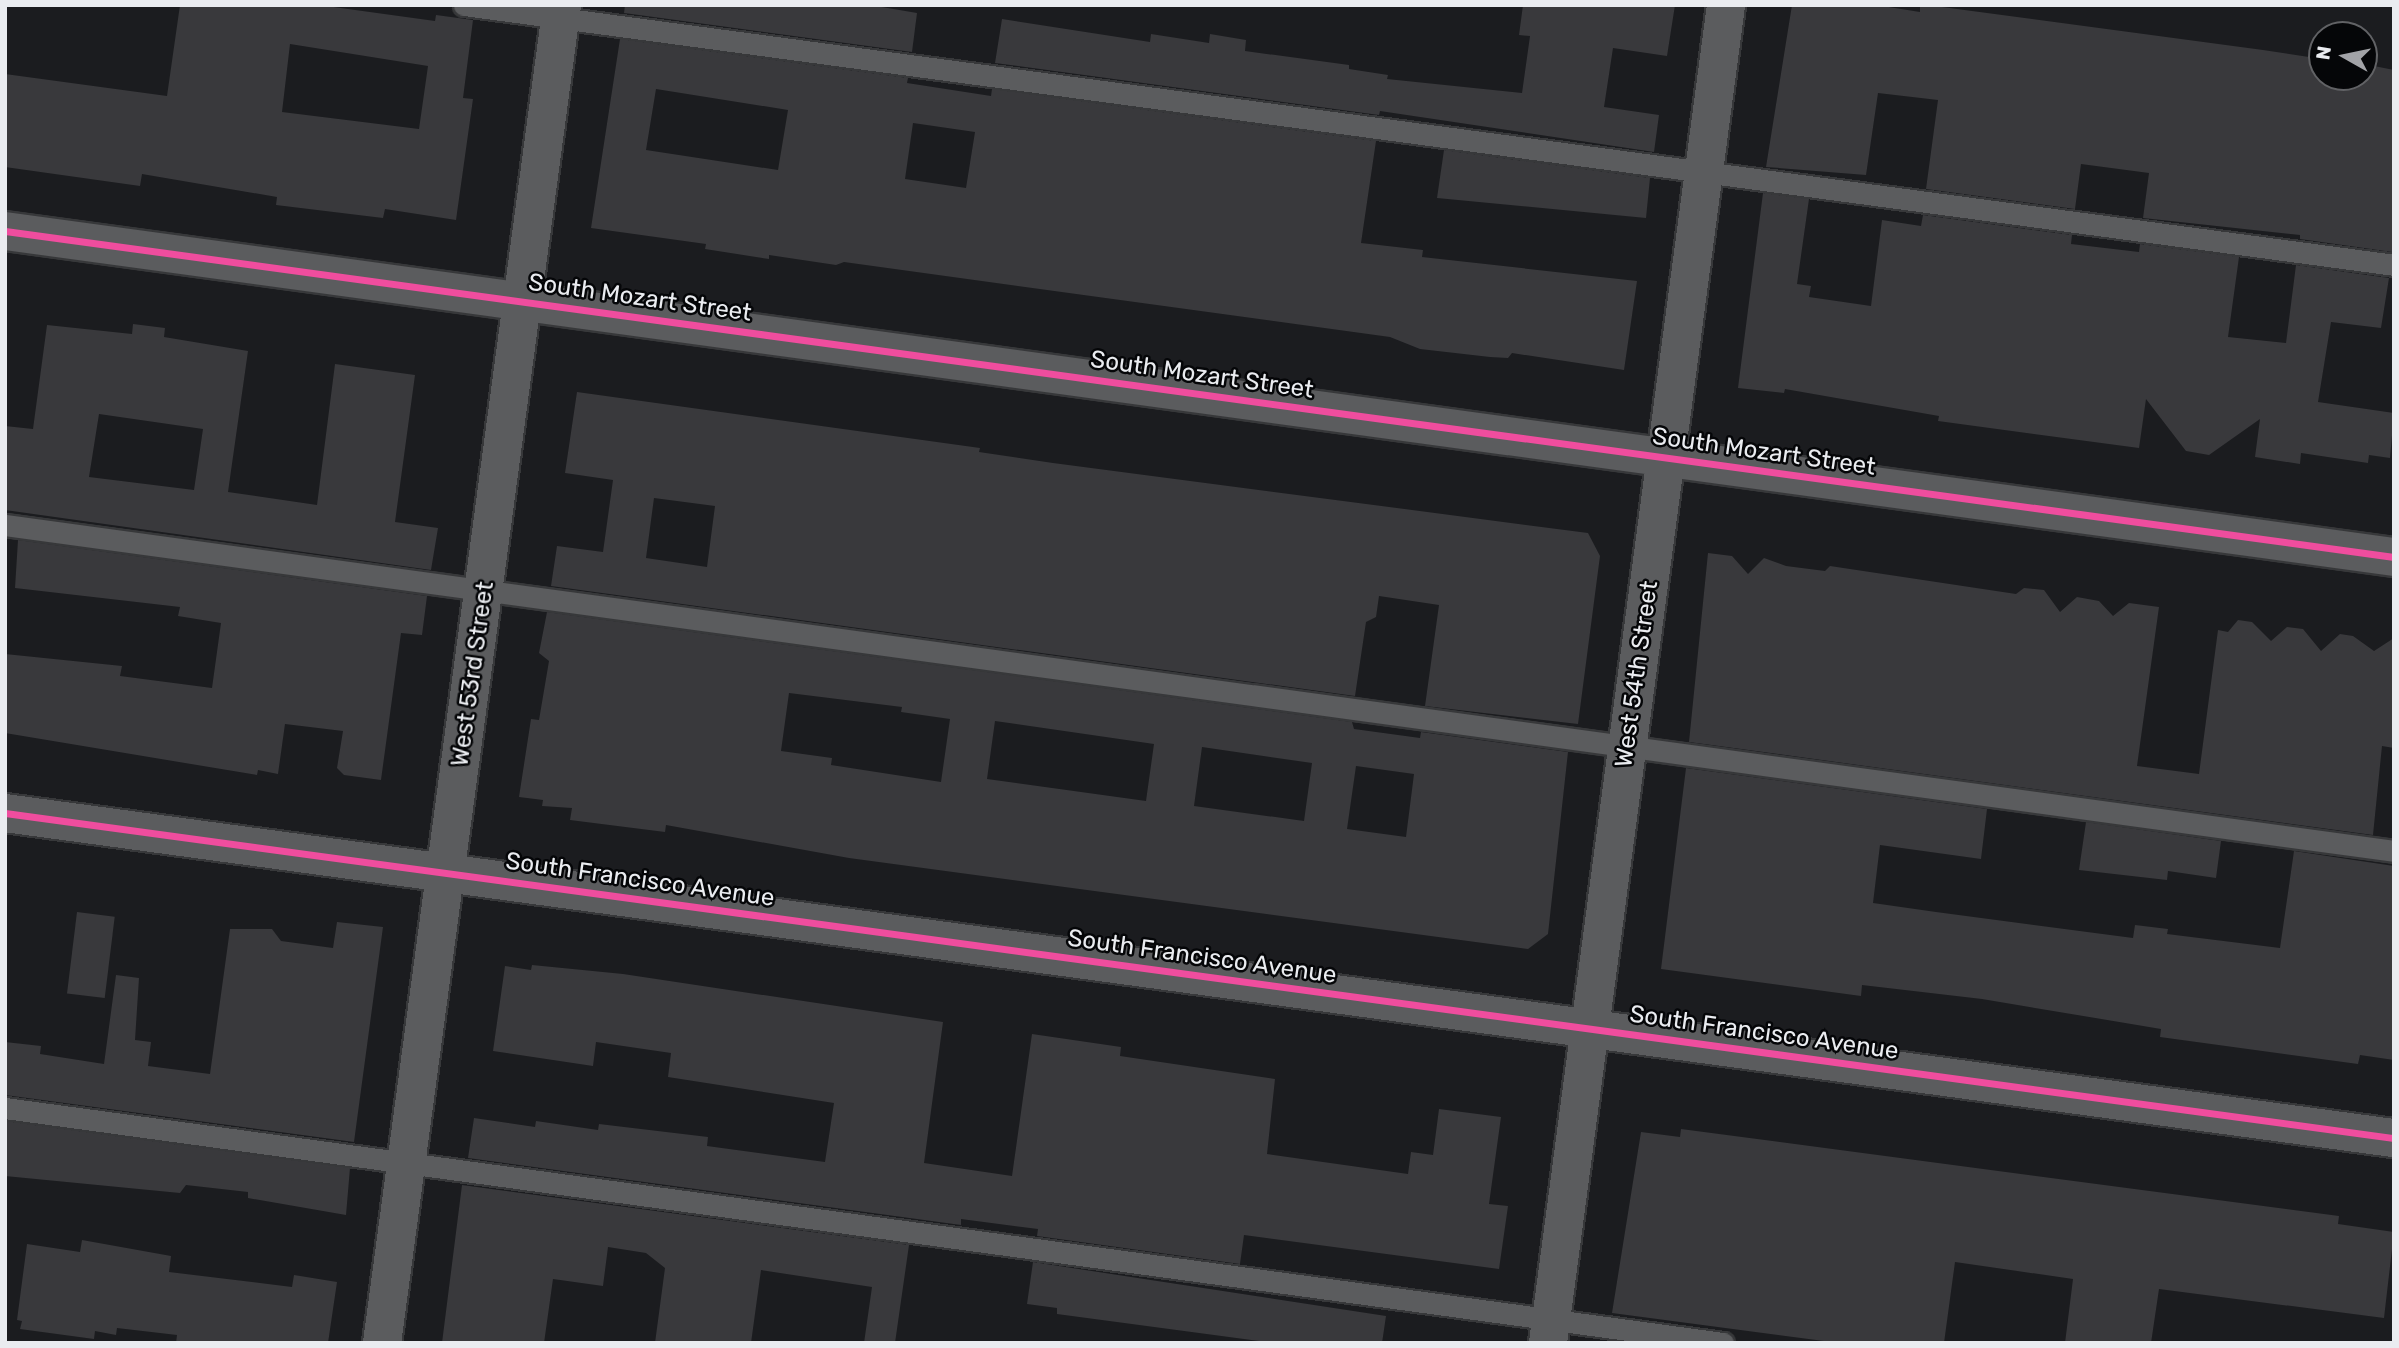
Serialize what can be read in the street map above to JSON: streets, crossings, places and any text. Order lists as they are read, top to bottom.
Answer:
{
  "streets": {
    "street": [
      "South Mozart Street",
      "West 53rd Street",
      "West 54th Street",
      "South Francisco Avenue"
    ]
  },
  "crossings": [
    ["South Mozart Street", "West 53rd Street"],
    ["South Mozart Street", "West 54th Street"],
    ["West 53rd Street", "South Francisco Avenue"],
    ["West 54th Street", "South Francisco Avenue"]
  ],
  "north": "left"
}
